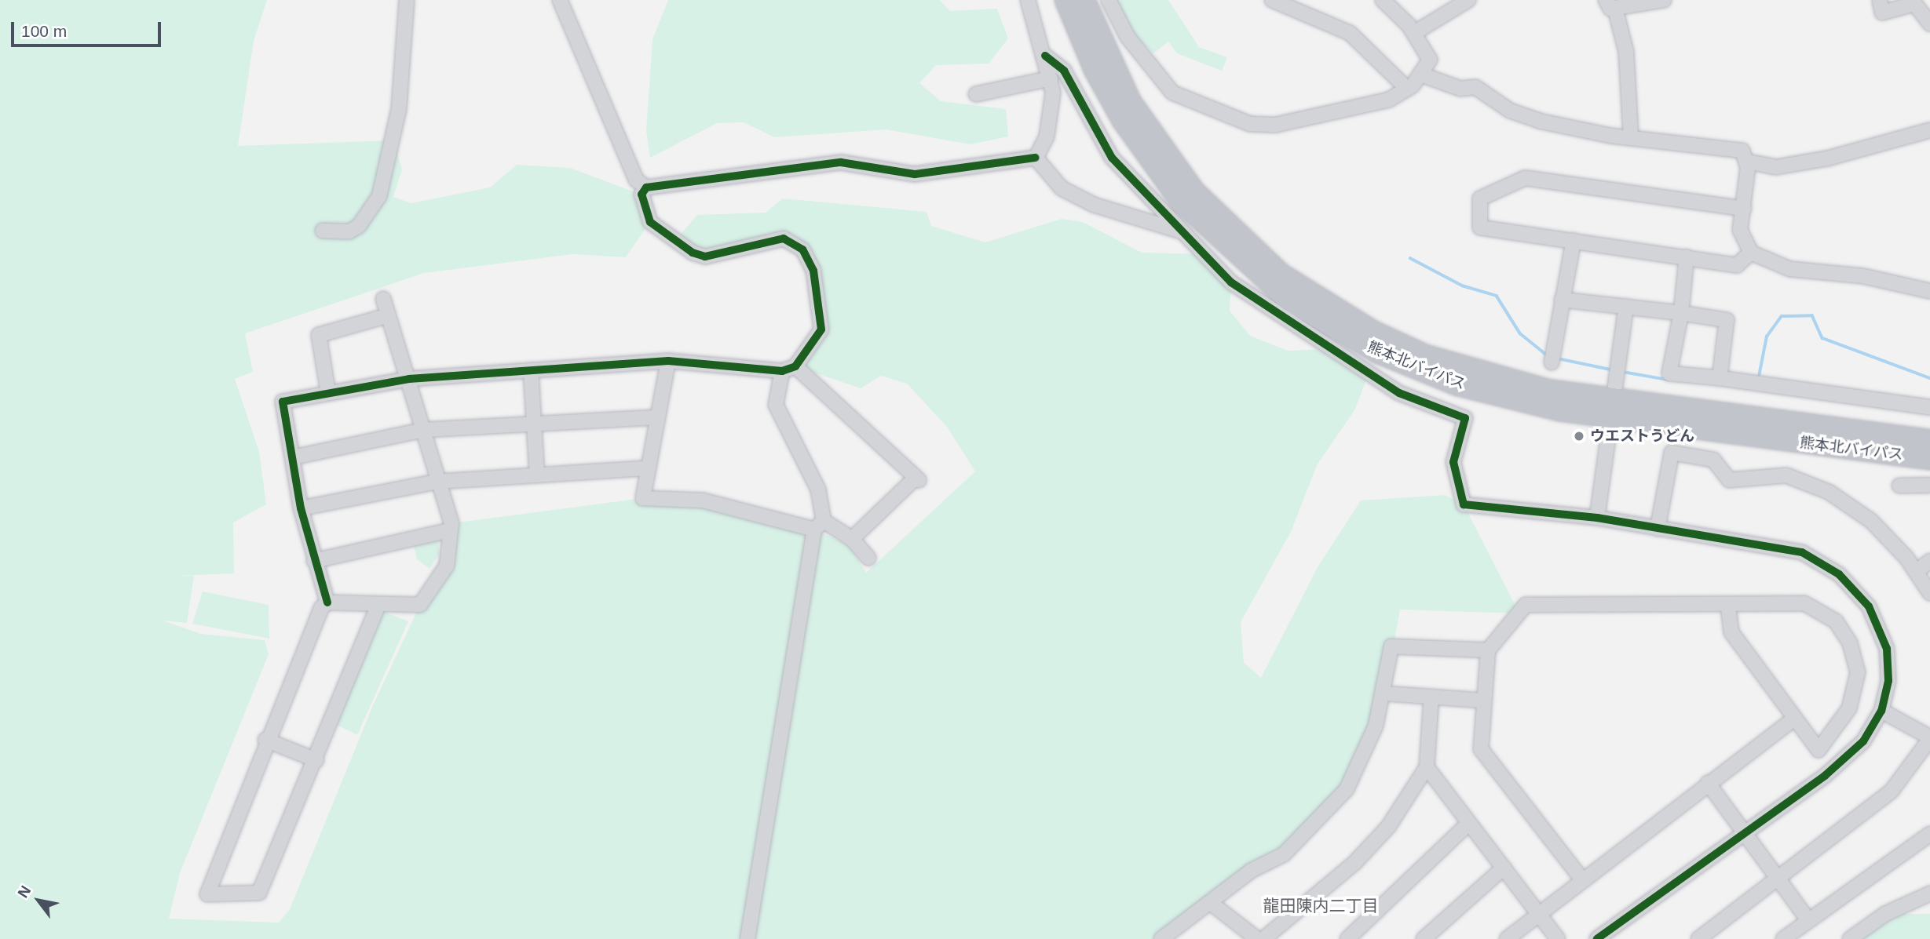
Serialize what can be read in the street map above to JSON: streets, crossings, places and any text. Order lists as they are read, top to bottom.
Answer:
{
  "streets": {
    "highway": ["熊本北バイパス"]
  },
  "districts": ["龍田陳内二丁目"],
  "places": ["ウエストうどん"],
  "scale_bar": "100 m",
  "north": "top left"
}
